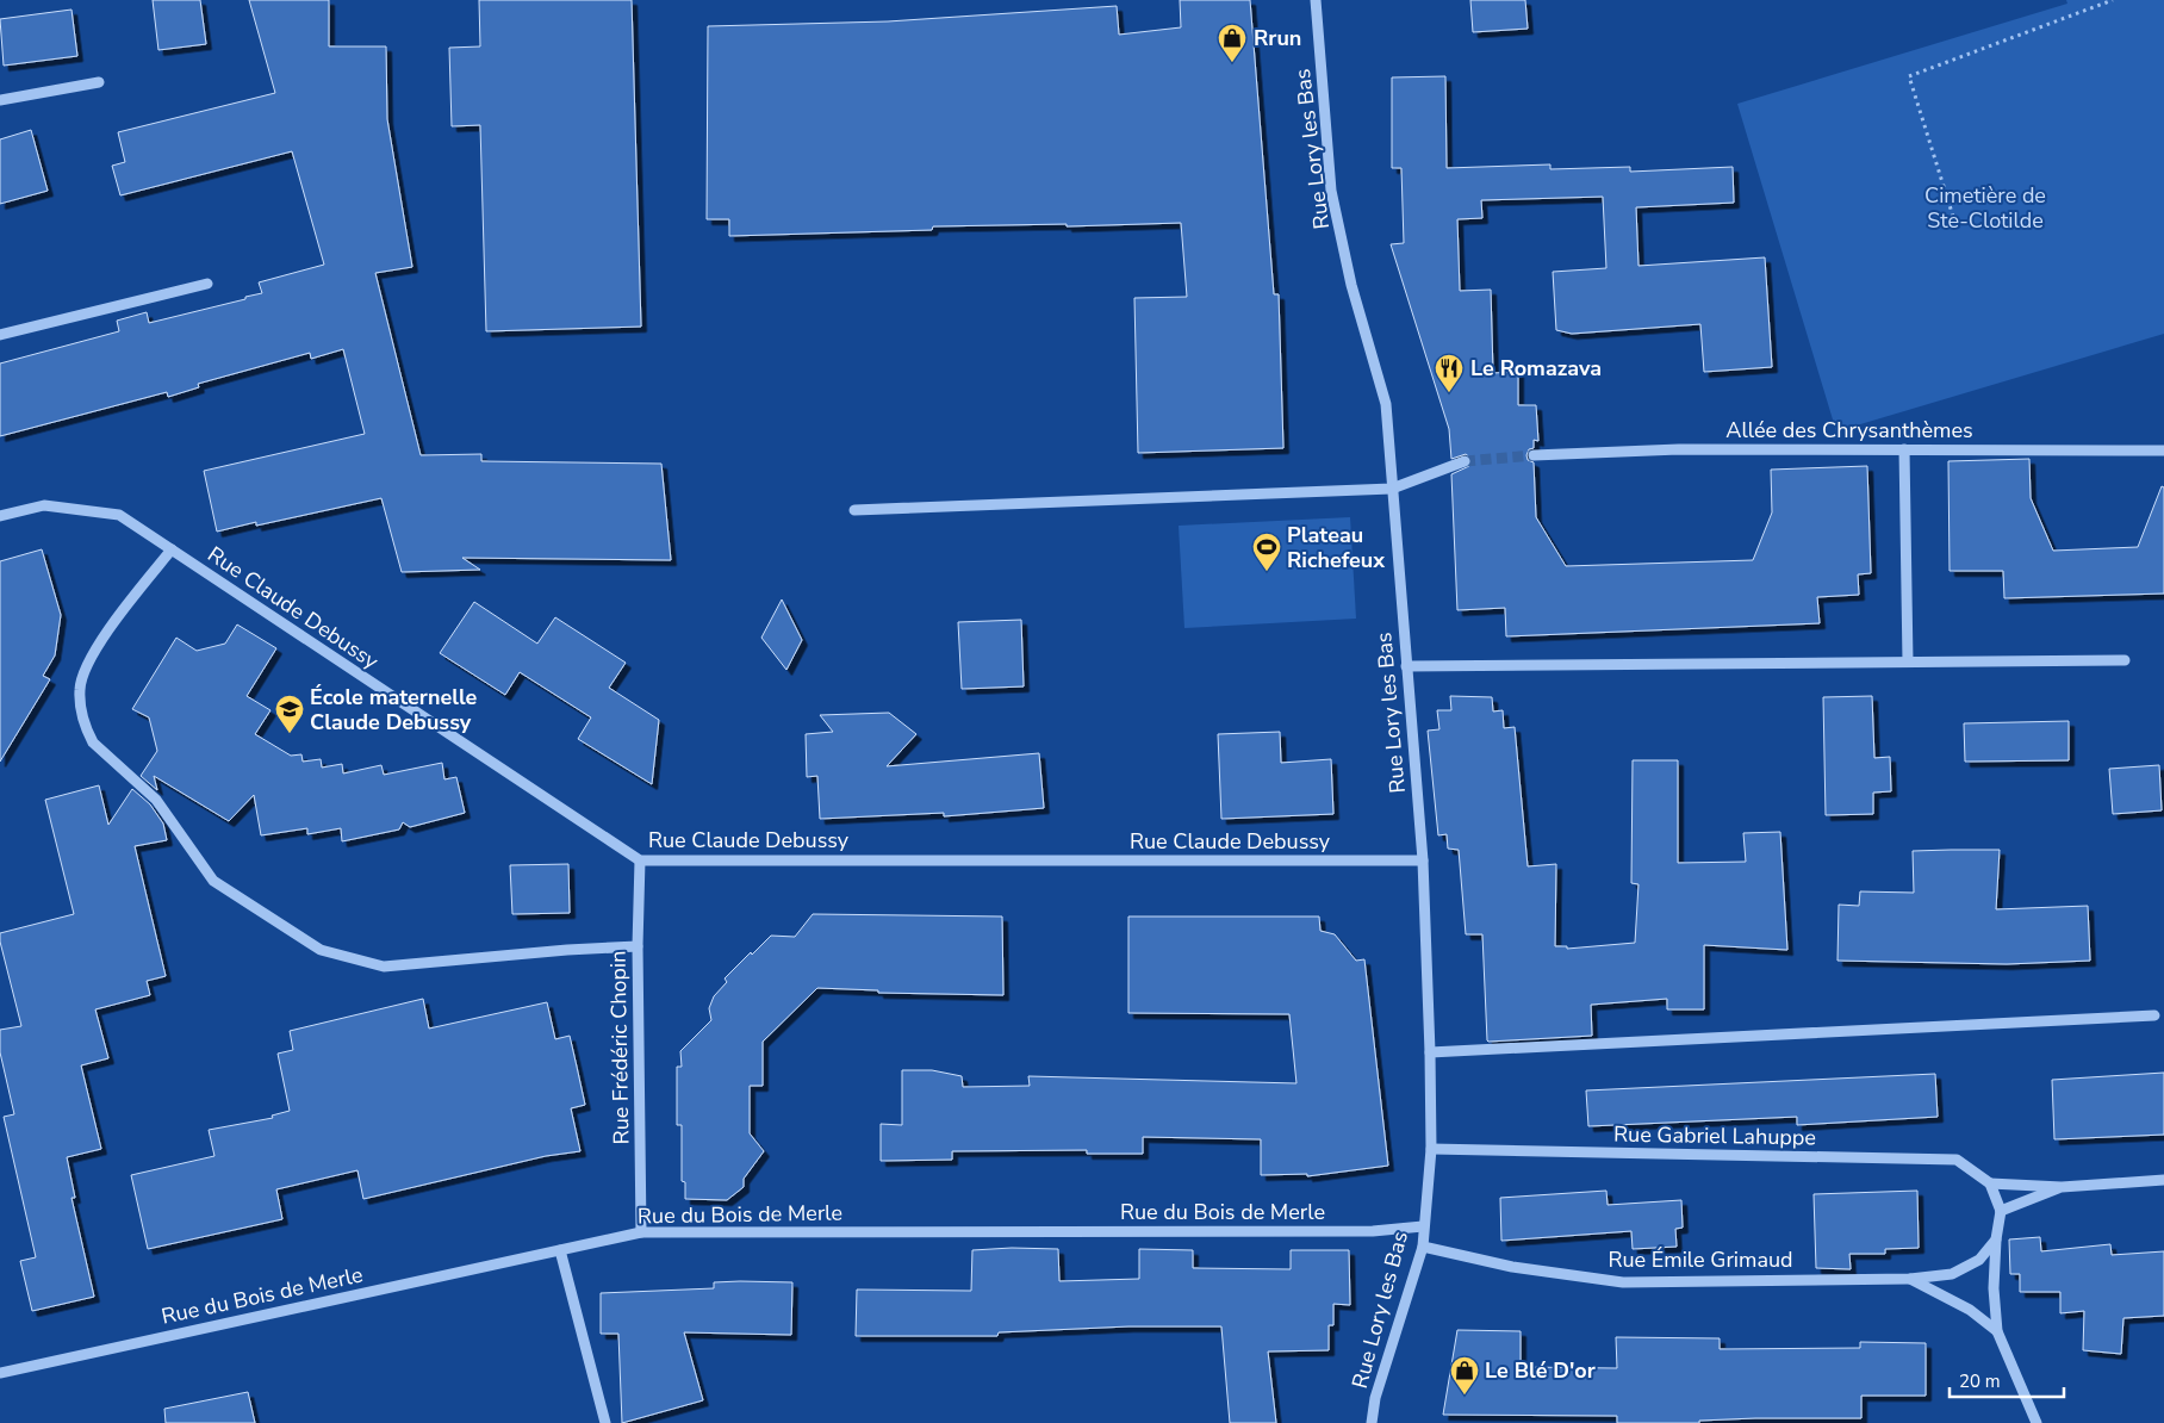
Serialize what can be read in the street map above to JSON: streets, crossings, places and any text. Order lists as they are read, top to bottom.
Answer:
{
  "streets": {
    "street": [
      "Rue Lory les Bas",
      "Allée des Chrysanthèmes",
      "Rue Claude Debussy",
      "Rue Frédéric Chopin",
      "Rue Gabriel Lahuppe",
      "Rue du Bois de Merle",
      "Rue Émile Grimaud"
    ]
  },
  "crossings": [
    ["Rue Lory les Bas", "Rue Claude Debussy"],
    ["Rue Lory les Bas", "Rue Gabriel Lahuppe"],
    ["Rue Lory les Bas", "Rue du Bois de Merle"],
    ["Rue Lory les Bas", "Rue Émile Grimaud"],
    ["Rue Claude Debussy", "Rue Frédéric Chopin"],
    ["Rue Frédéric Chopin", "Rue du Bois de Merle"]
  ],
  "parks": ["Cimetière de Ste-Clotilde"],
  "places": {
    "shop": ["Rrun", "Le Blé D'or"],
    "restaurant": ["Le Romazava"],
    "sports": ["Plateau Richefeux"],
    "school or university": ["École maternelle Claude Debussy"]
  },
  "scale_bar": "20 m"
}
